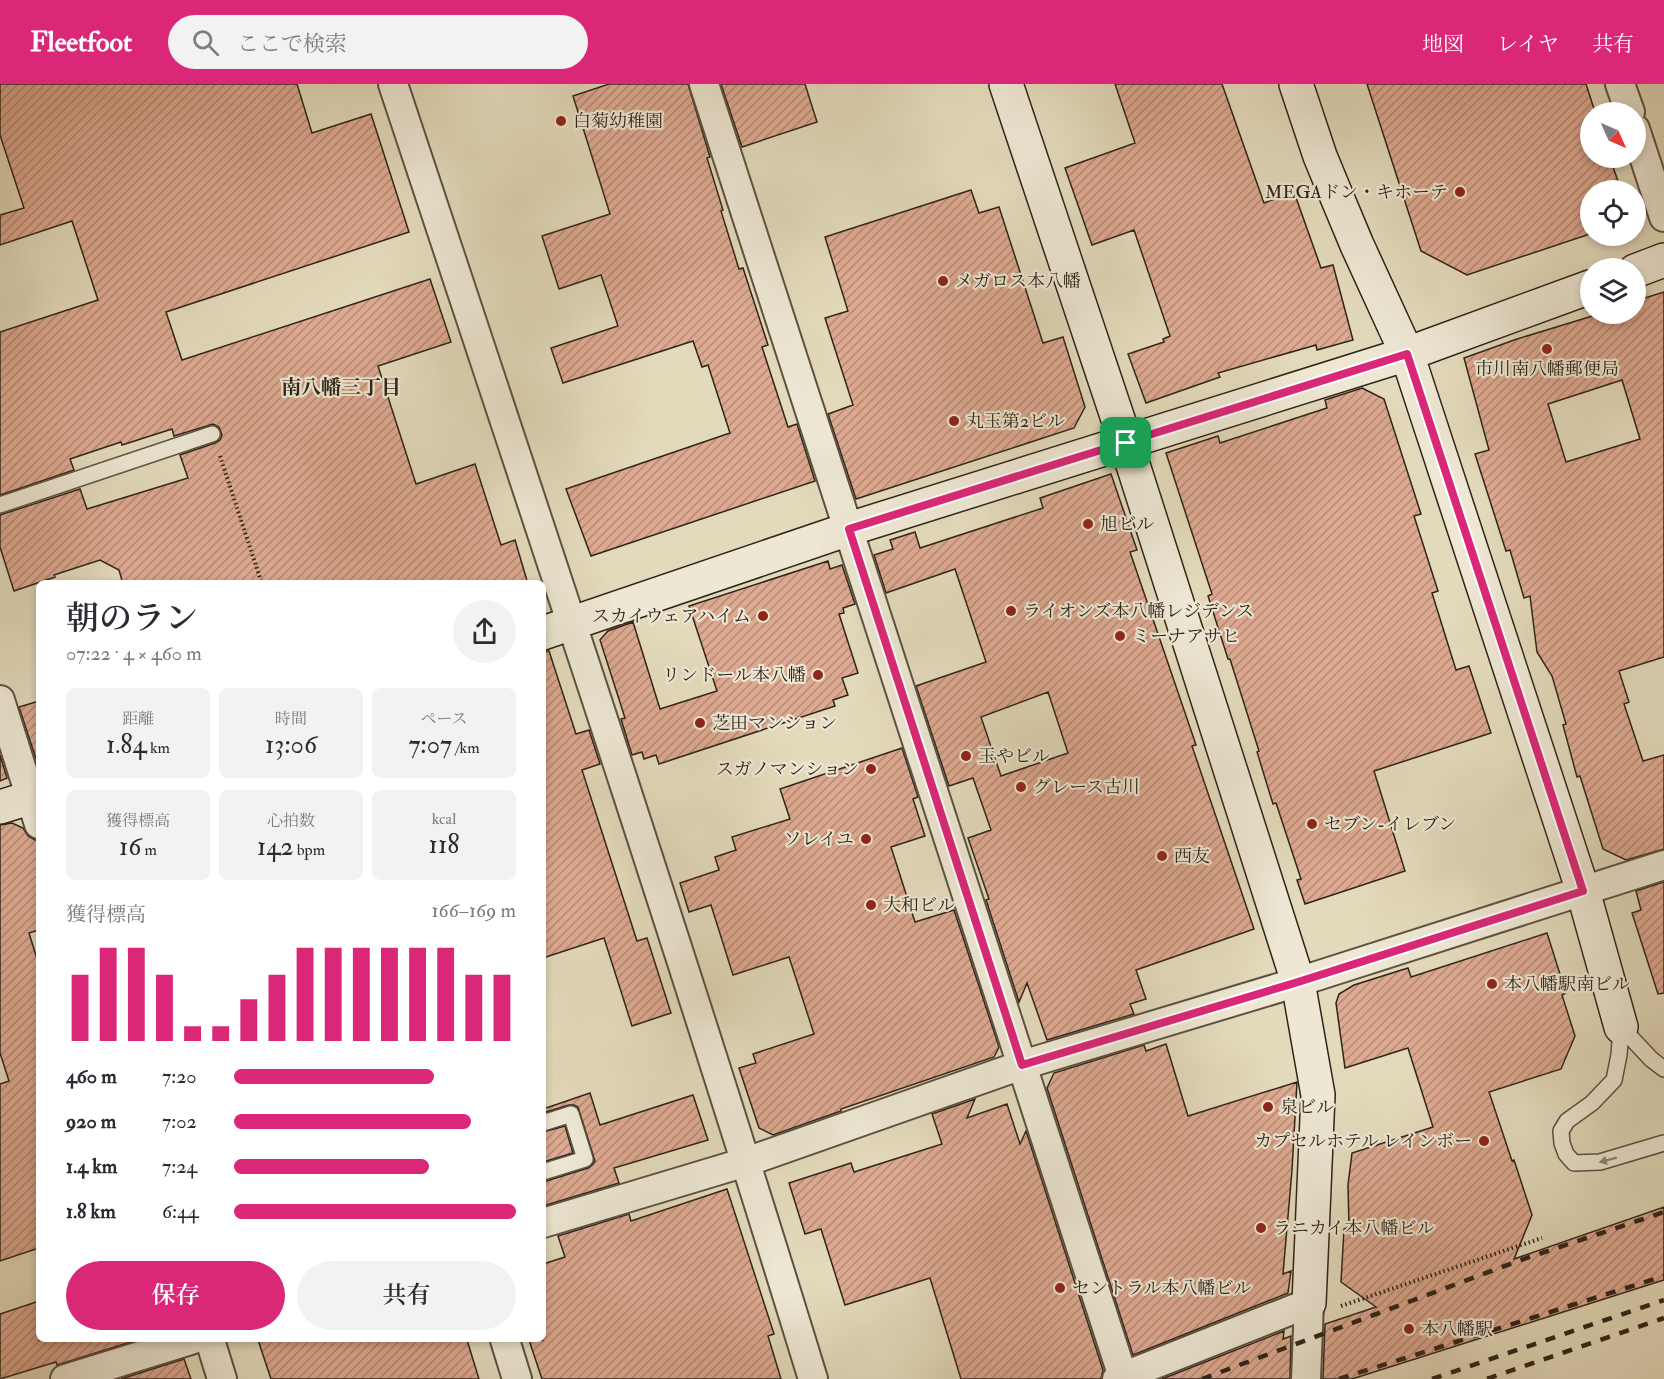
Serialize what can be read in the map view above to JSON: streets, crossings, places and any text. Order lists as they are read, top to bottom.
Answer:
{
  "districts": ["南八幡三丁目"],
  "places": [
    "白菊幼稚園",
    "MEGAドン・キホーテ",
    "メガロス本八幡",
    "市川南八幡郵便局",
    "丸玉第2ビル",
    "旭ビル",
    "ライオンズ本八幡レジデンス",
    "スカイウェアハイム",
    "ミーナアサヒ",
    "リンドール本八幡",
    "芝田マンション",
    "玉やビル",
    "スガノマンション",
    "グレース古川",
    "セブン-イレブン",
    "ソレイユ",
    "西友",
    "大和ビル",
    "本八幡駅南ビル",
    "泉ビル",
    "カプセルホテル レインボー",
    "ラニカイ本八幡ビル",
    "セントラル本八幡ビル",
    "本八幡駅"
  ],
  "north": "bottom right",
  "page": {
    "header": "Fleetfoot",
    "search": "ここで検索",
    "nav": ["地図", "レイヤ", "共有"],
    "heading": ["朝のラン", "07:22 · 4 × 460 m"],
    "stats": [
      ["距離", "1.84 km"],
      ["時間", "13:06"],
      ["ペース", "7:07 /km"],
      ["獲得標高", "16 m"],
      ["心拍数", "142 bpm"],
      ["kcal", "118"]
    ],
    "chart": ["獲得標高", "166–169 m"],
    "list": [
      {
        "name": "460 m",
        "note": "7:20"
      },
      {
        "name": "920 m",
        "note": "7:02"
      },
      {
        "name": "1.4 km",
        "note": "7:24"
      },
      {
        "name": "1.8 km",
        "note": "6:44"
      }
    ],
    "buttons": ["保存", "共有"]
  }
}
